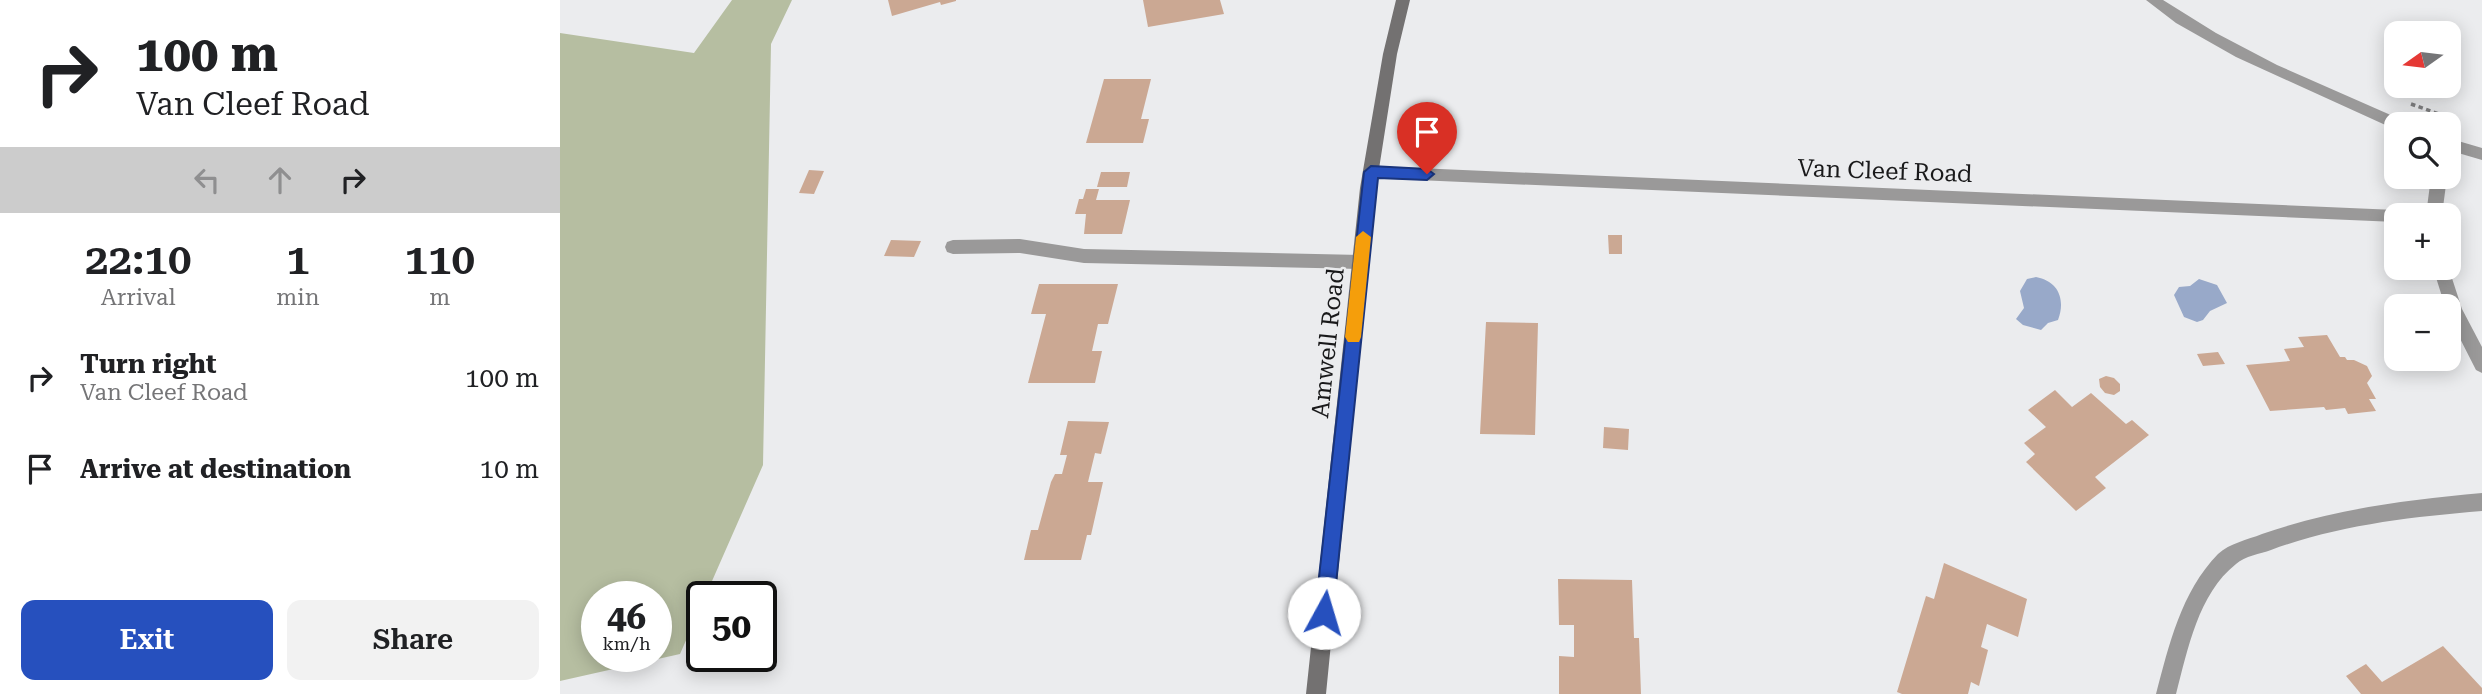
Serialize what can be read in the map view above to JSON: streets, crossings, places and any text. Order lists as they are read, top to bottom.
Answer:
{
  "streets": {
    "main road": ["Amwell Road"],
    "street": ["Van Cleef Road"]
  },
  "crossings": [
    ["Van Cleef Road", "Amwell Road"]
  ],
  "north": "left",
  "page": {
    "turn": ["100 m", "Van Cleef Road"],
    "map_buttons": ["+", "−"],
    "eta": [
      "22:10",
      "Arrival",
      "1",
      "min",
      "110",
      "m"
    ],
    "list": [
      {
        "name": "Turn right",
        "note": "Van Cleef Road",
        "value": "100 m"
      },
      {
        "name": "Arrive at destination",
        "value": "10 m"
      }
    ],
    "speed": "46 km/h",
    "limit": "50",
    "buttons": ["Exit", "Share"]
  }
}
